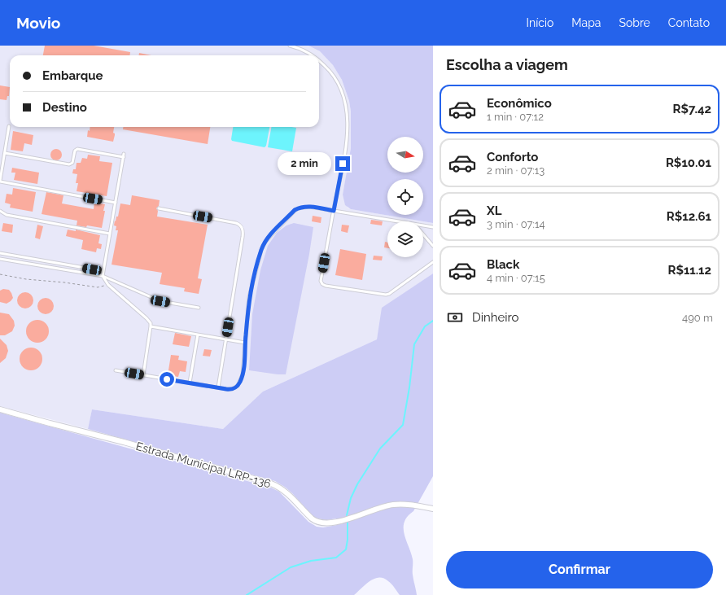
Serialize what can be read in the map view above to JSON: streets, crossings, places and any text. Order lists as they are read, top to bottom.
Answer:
{
  "streets": {
    "street": ["Estrada Municipal LRP-136"]
  },
  "north": "right",
  "page": {
    "header": "Movio",
    "nav": [
      "Início",
      "Mapa",
      "Sobre",
      "Contato"
    ],
    "heading": "Escolha a viagem",
    "banner": ["Embarque", "Destino"],
    "list": [
      {
        "name": "Econômico",
        "note": "1 min · 07:12",
        "value": "R$7.42"
      },
      {
        "name": "Conforto",
        "note": "2 min · 07:13",
        "value": "R$10.01"
      },
      {
        "name": "XL",
        "note": "3 min · 07:14",
        "value": "R$12.61"
      },
      {
        "name": "Black",
        "note": "4 min · 07:15",
        "value": "R$11.12"
      }
    ],
    "bubble": "2 min",
    "pay": ["Dinheiro", "490 m"],
    "buttons": "Confirmar"
  }
}
